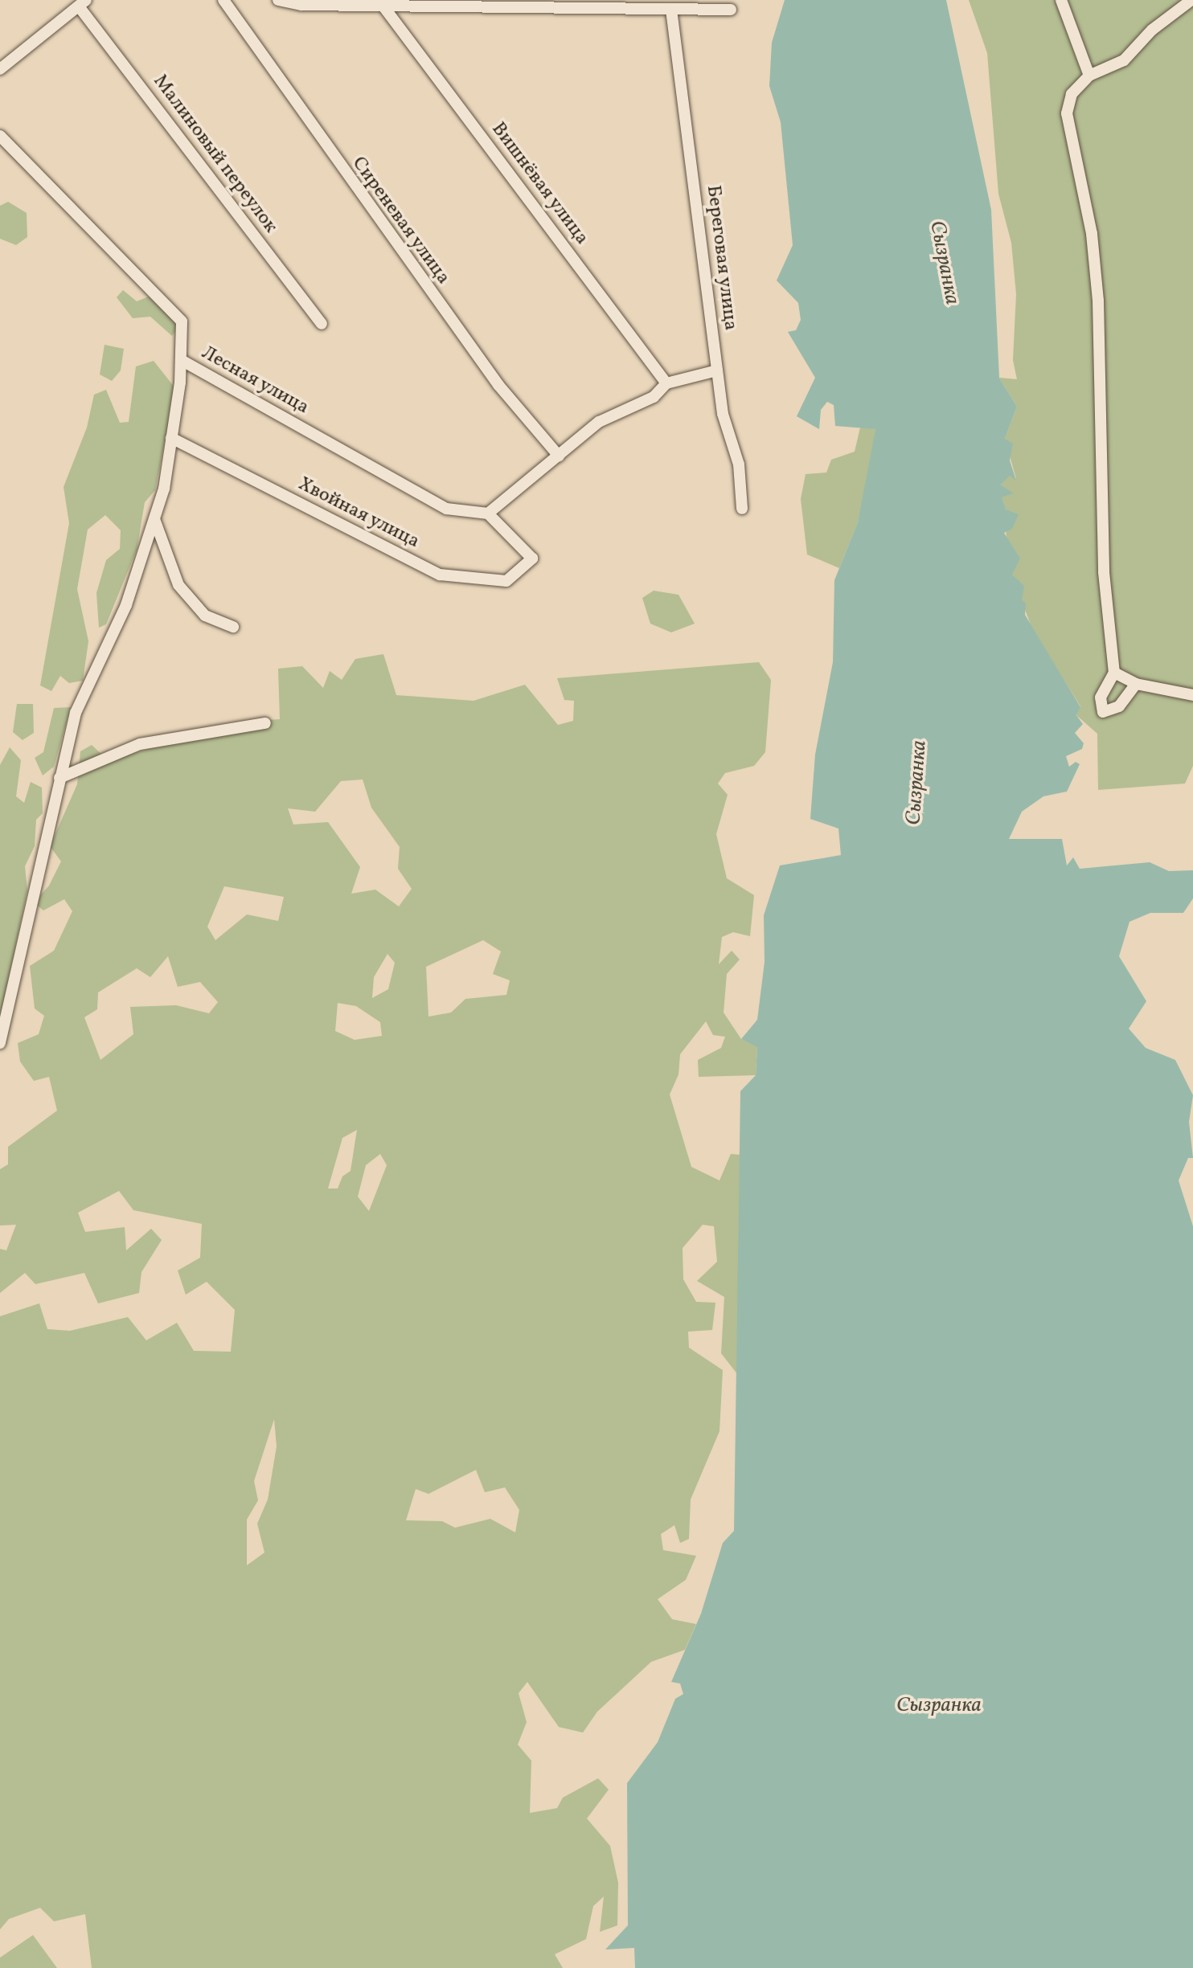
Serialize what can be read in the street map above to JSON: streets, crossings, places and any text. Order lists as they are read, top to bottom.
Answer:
{
  "streets": {
    "street": [
      "Малиновый переулок",
      "Вишнёвая улица",
      "Сиреневая улица",
      "Береговая улица",
      "Лесная улица",
      "Хвойная улица"
    ]
  },
  "crossings": [
    ["Лесная улица", "Хвойная улица"]
  ],
  "water": ["Сызранка"]
}
